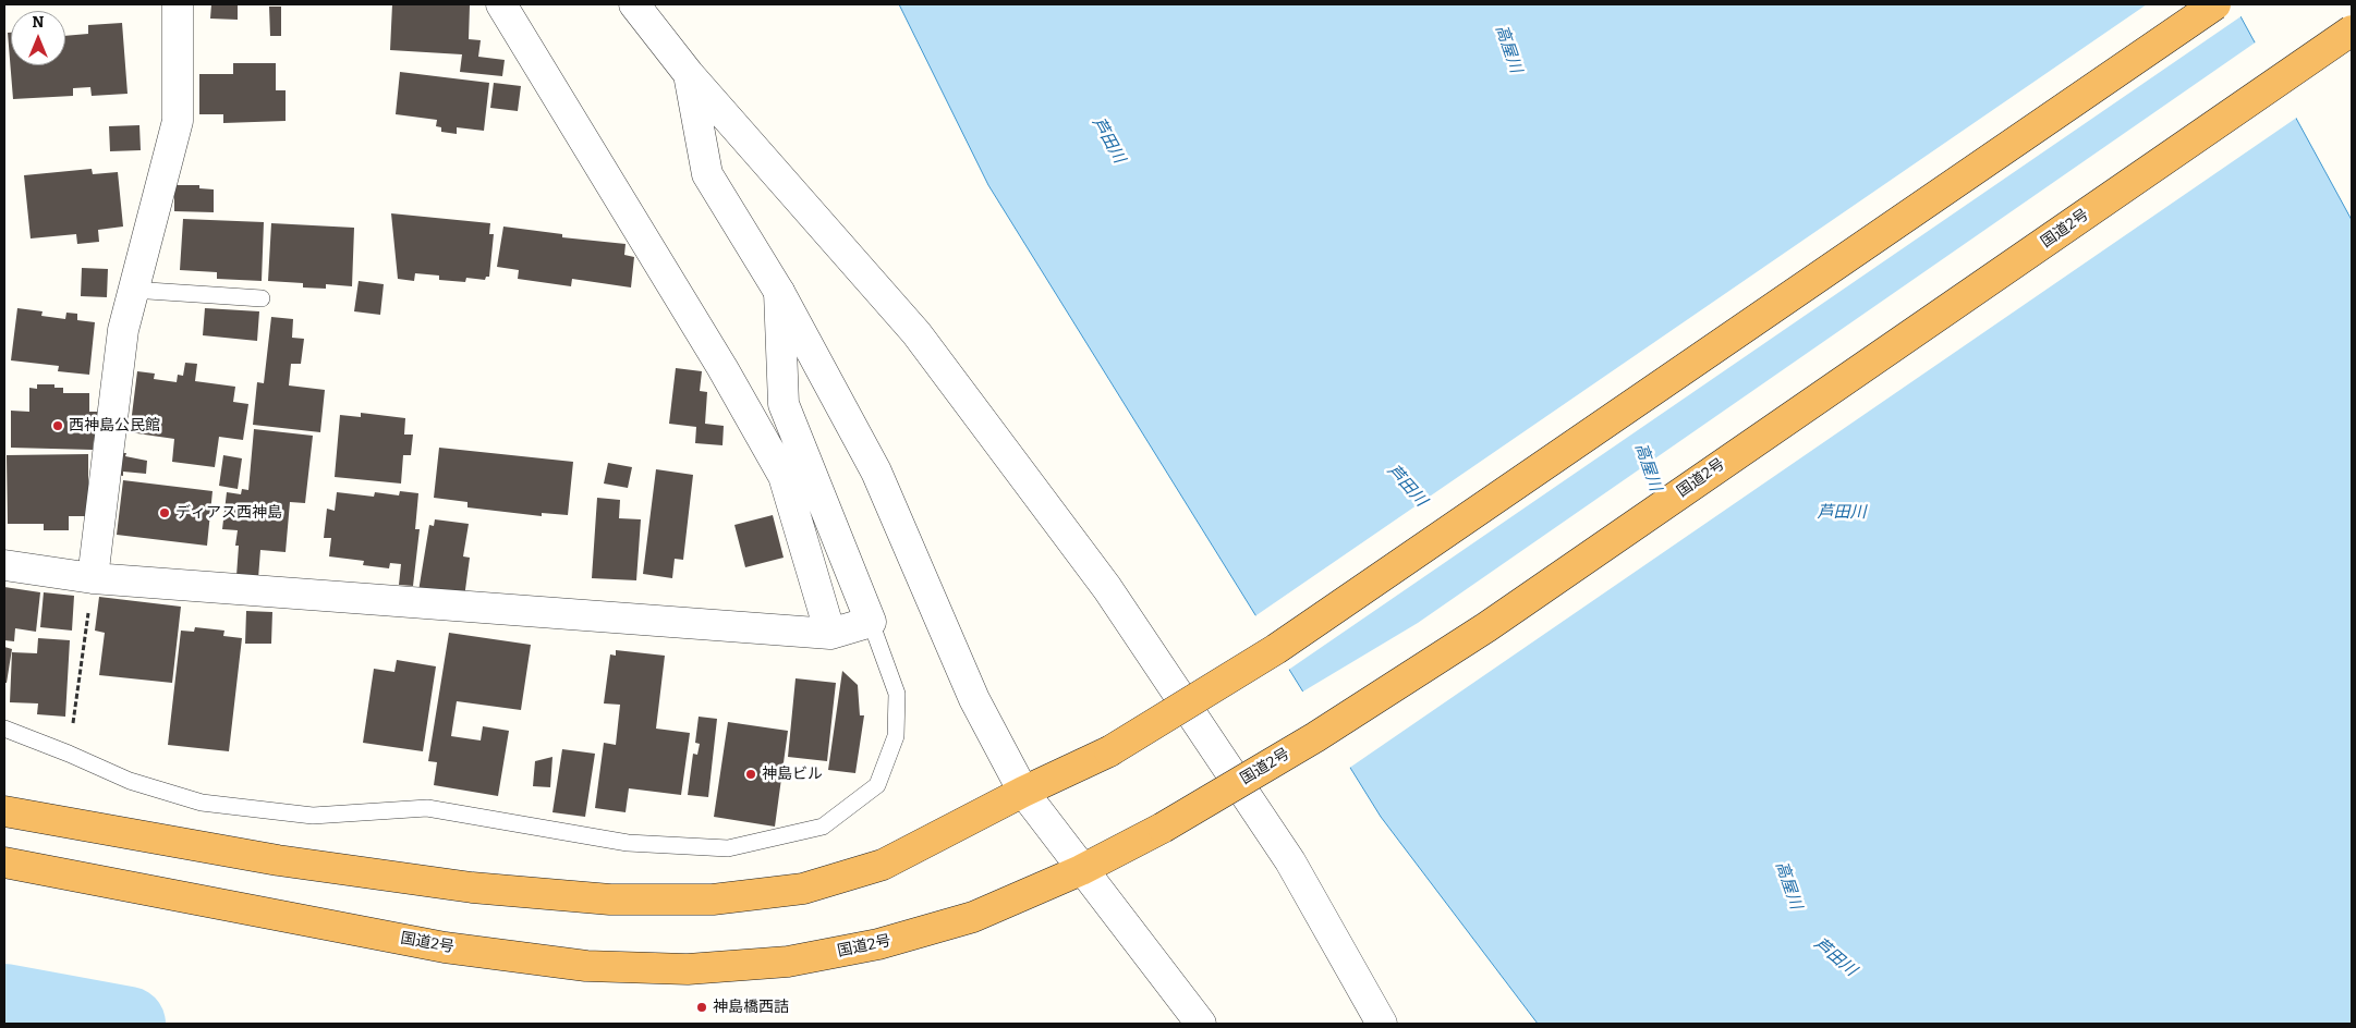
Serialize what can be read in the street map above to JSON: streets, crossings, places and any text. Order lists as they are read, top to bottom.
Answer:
{
  "streets": {
    "highway": ["国道2号"]
  },
  "water": ["高屋川", "芦田川"],
  "places": [
    "西神島公民館",
    "ディアス西神島",
    "神島ビル",
    "神島橋西詰"
  ],
  "north": "top"
}
